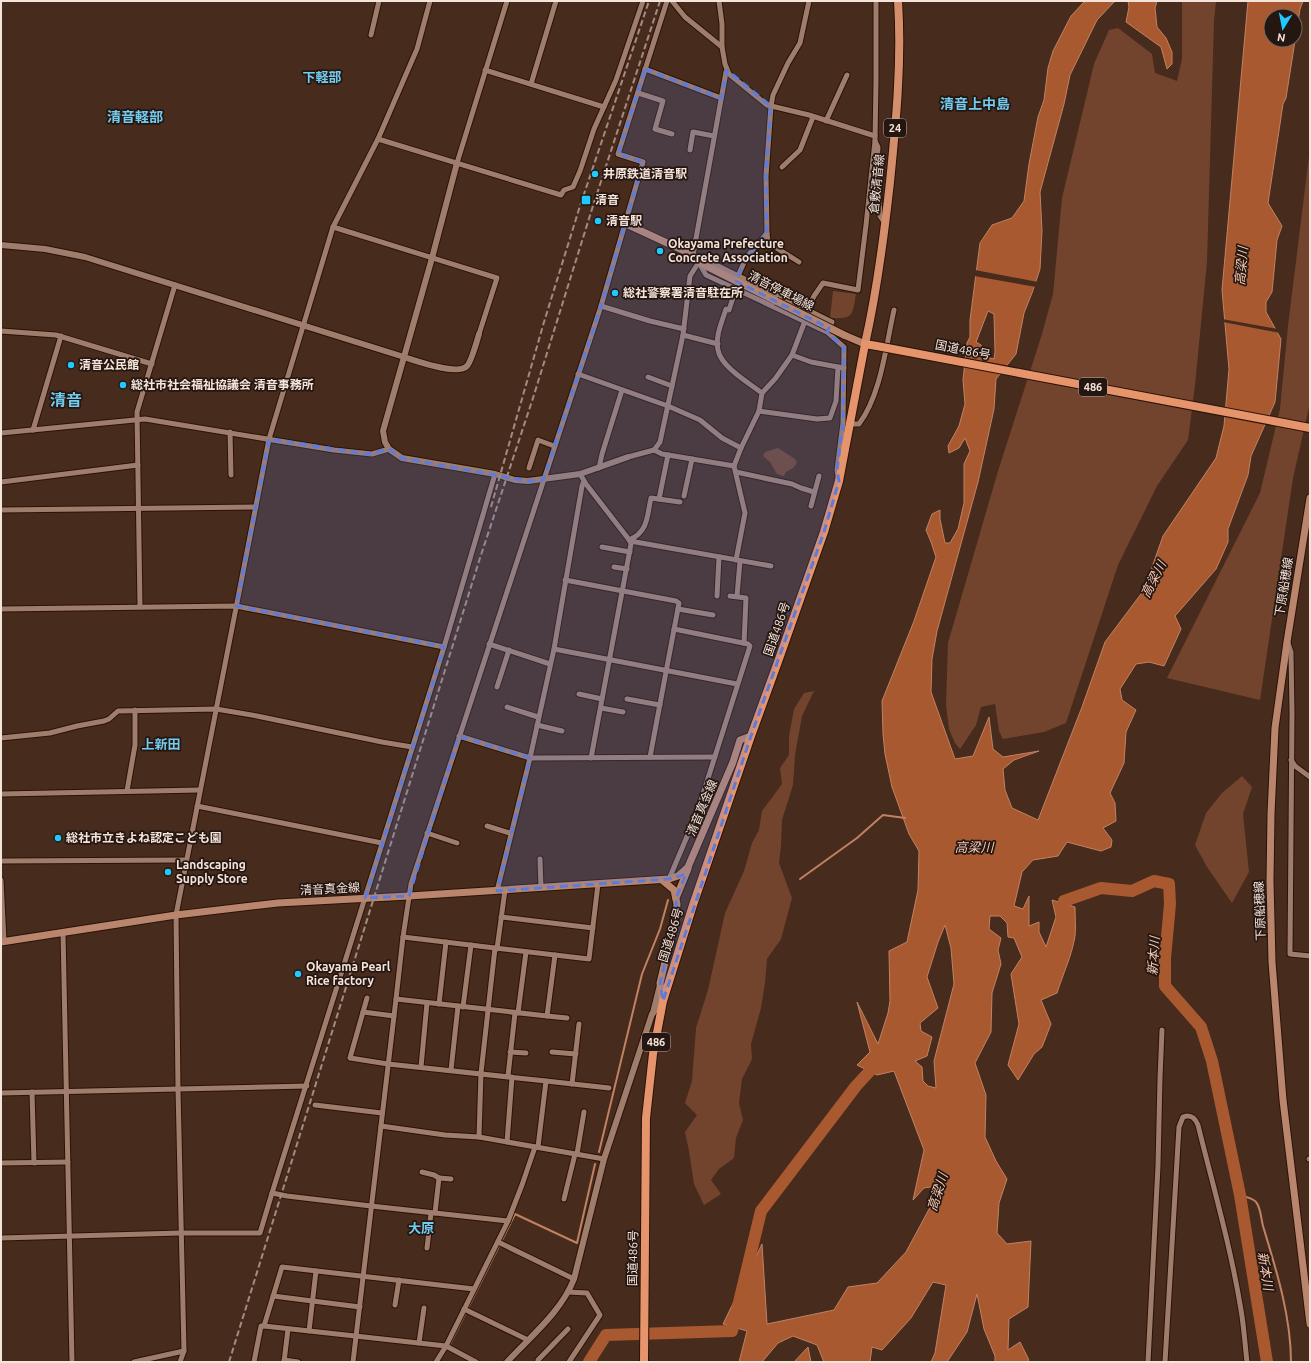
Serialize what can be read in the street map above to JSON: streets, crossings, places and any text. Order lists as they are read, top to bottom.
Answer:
{
  "streets": {
    "highway": ["国道486号", "486"],
    "main road": [
      "24",
      "倉敷清音線",
      "清音停車場線",
      "下原船穂線",
      "清音真金線"
    ]
  },
  "crossings": [
    ["倉敷清音線", "清音停車場線"],
    ["倉敷清音線", "国道486号"],
    ["清音停車場線", "国道486号"],
    ["国道486号", "清音真金線"]
  ],
  "districts": [
    "下軽部",
    "清音上中島",
    "清音軽部",
    "清音",
    "上新田",
    "大原"
  ],
  "water": ["高梁川", "新本川"],
  "places": {
    "other": [
      "井原鉄道清音駅",
      "清音駅",
      "Okayama Prefecture Concrete Association",
      "総社警察署清音駐在所",
      "清音公民館",
      "総社市社会福祉協議会 清音事務所",
      "総社市立きよね認定こども園",
      "Landscaping Supply Store",
      "Okayama Pearl Rice factory"
    ],
    "transit": ["清音"]
  },
  "north": "bottom"
}
